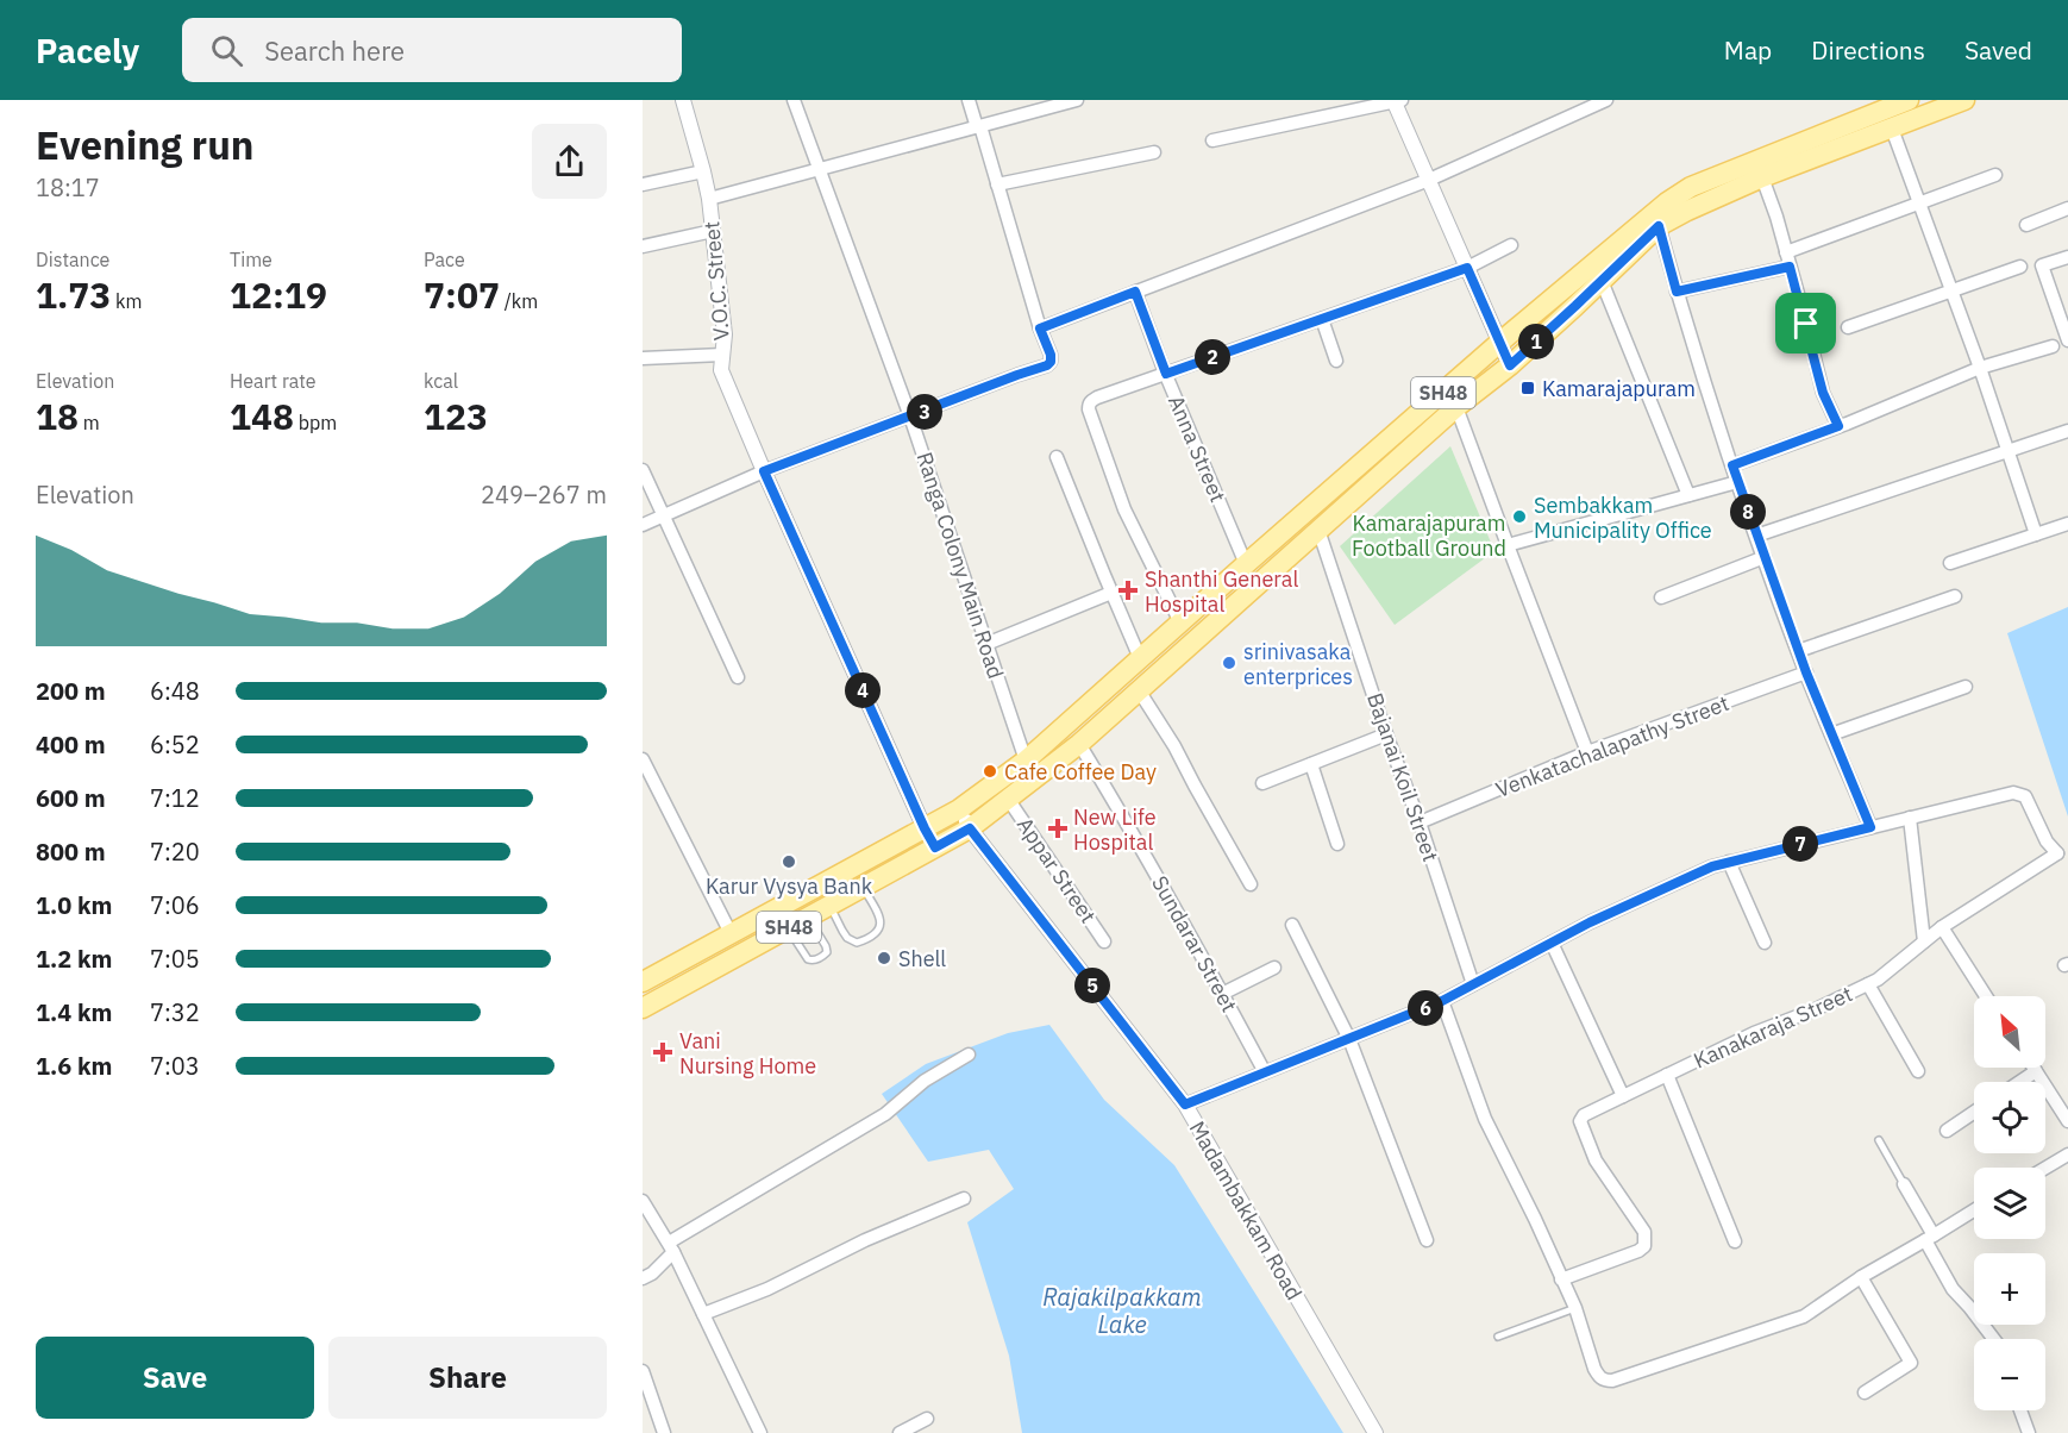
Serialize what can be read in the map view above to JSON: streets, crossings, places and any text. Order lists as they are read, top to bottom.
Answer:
{
  "streets": {
    "main road": ["SH48"],
    "street": [
      "V.O.C. Street",
      "Anna Street",
      "Ranga Colony Main Road",
      "Venkatachalapathy Street",
      "Bajanai Koil Street",
      "Appar Street",
      "Sundarar Street",
      "Kanakaraja Street",
      "Madambakkam Road"
    ]
  },
  "crossings": [
    ["V.O.C. Street", "SH48"],
    ["SH48", "Anna Street"],
    ["SH48", "Ranga Colony Main Road"],
    ["SH48", "Bajanai Koil Street"],
    ["SH48", "Appar Street"],
    ["SH48", "Sundarar Street"],
    ["SH48", "Madambakkam Road"],
    ["Venkatachalapathy Street", "Bajanai Koil Street"]
  ],
  "water": ["Rajakilpakkam Lake"],
  "parks": ["Kamarajapuram Football Ground"],
  "places": {
    "transit": ["Kamarajapuram"],
    "other": [
      "Sembakkam Municipality Office",
      "srinivasaka enterprices",
      "Cafe Coffee Day",
      "Karur Vysya Bank",
      "Shell"
    ],
    "health": ["Shanthi General Hospital", "New Life Hospital", "Vani Nursing Home"]
  },
  "north": "top left",
  "page": {
    "header": "Pacely",
    "search": "Search here",
    "nav": ["Map", "Directions", "Saved"],
    "heading": ["Evening run", "18:17"],
    "stats": [
      ["Distance", "1.73 km"],
      ["Time", "12:19"],
      ["Pace", "7:07 /km"],
      ["Elevation", "18 m"],
      ["Heart rate", "148 bpm"],
      ["kcal", "123"]
    ],
    "pins": [
      "1",
      "2",
      "3",
      "8",
      "4",
      "7",
      "5",
      "6"
    ],
    "chart": ["Elevation", "249–267 m"],
    "list": [
      {
        "name": "200 m",
        "note": "6:48"
      },
      {
        "name": "400 m",
        "note": "6:52"
      },
      {
        "name": "600 m",
        "note": "7:12"
      },
      {
        "name": "800 m",
        "note": "7:20"
      },
      {
        "name": "1.0 km",
        "note": "7:06"
      },
      {
        "name": "1.2 km",
        "note": "7:05"
      },
      {
        "name": "1.4 km",
        "note": "7:32"
      },
      {
        "name": "1.6 km",
        "note": "7:03"
      }
    ],
    "map_buttons": ["+", "−"],
    "buttons": ["Save", "Share"]
  }
}
